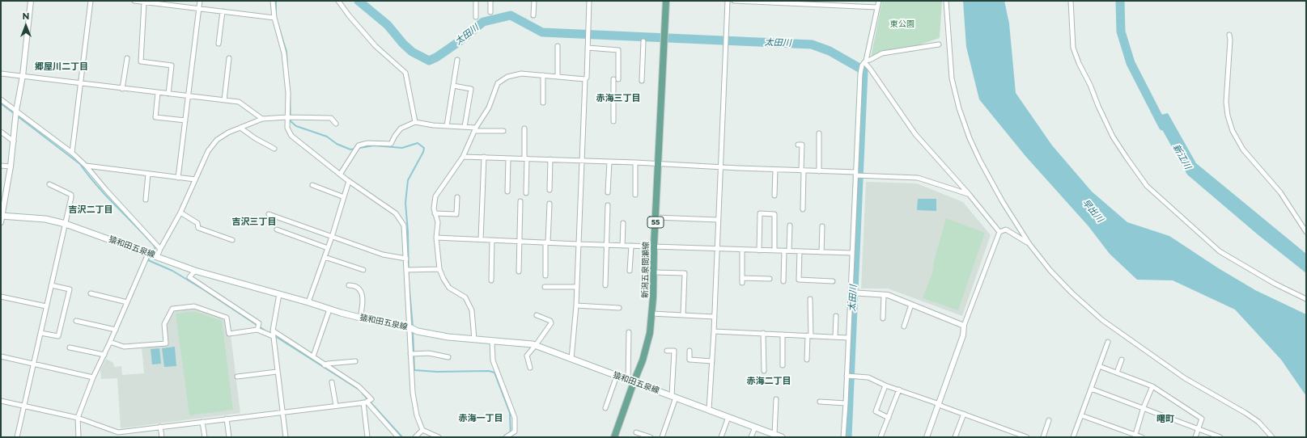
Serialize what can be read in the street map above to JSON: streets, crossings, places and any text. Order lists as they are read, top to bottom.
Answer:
{
  "streets": {
    "main road": ["55", "猿和田五泉線", "新潟五泉間瀬線"]
  },
  "crossings": [
    ["猿和田五泉線", "新潟五泉間瀬線"]
  ],
  "districts": [
    "郷屋川二丁目",
    "赤海三丁目",
    "吉沢二丁目",
    "吉沢三丁目",
    "赤海二丁目",
    "赤海一丁目",
    "曙町"
  ],
  "water": ["太田川", "新江川", "早出川"],
  "parks": ["東公園"],
  "north": "top"
}
